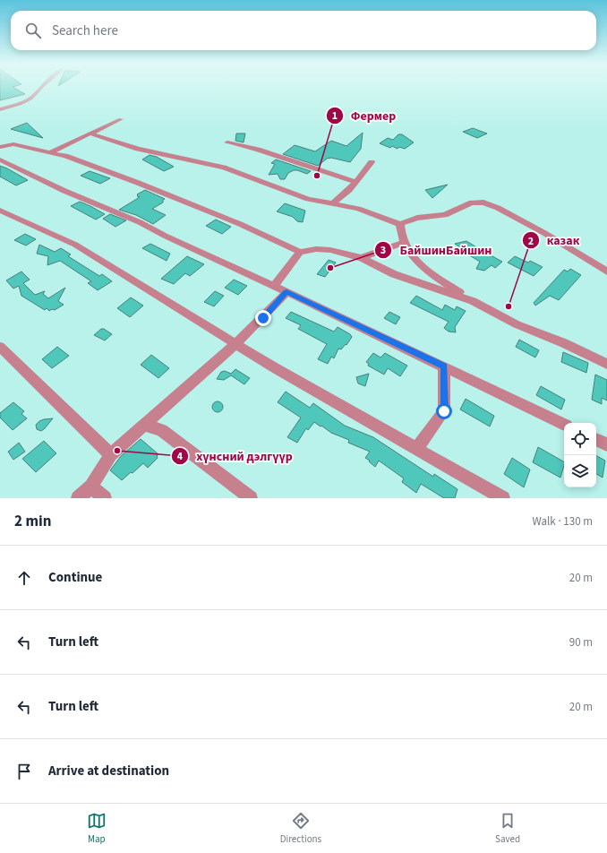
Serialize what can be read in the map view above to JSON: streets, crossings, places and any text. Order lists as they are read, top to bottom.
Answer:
{
  "places": [
    "Фермер",
    "БайшинБайшин",
    "казак",
    "хүнсний дэлгүүр"
  ],
  "page": {
    "search": "Search here",
    "heading": ["2 min", "Walk · 130 m"],
    "list": [
      ["Continue", "20 m"],
      ["Turn left", "90 m"],
      ["Turn left", "20 m"],
      "Arrive at destination"
    ],
    "nav": ["Map", "Directions", "Saved"]
  }
}
